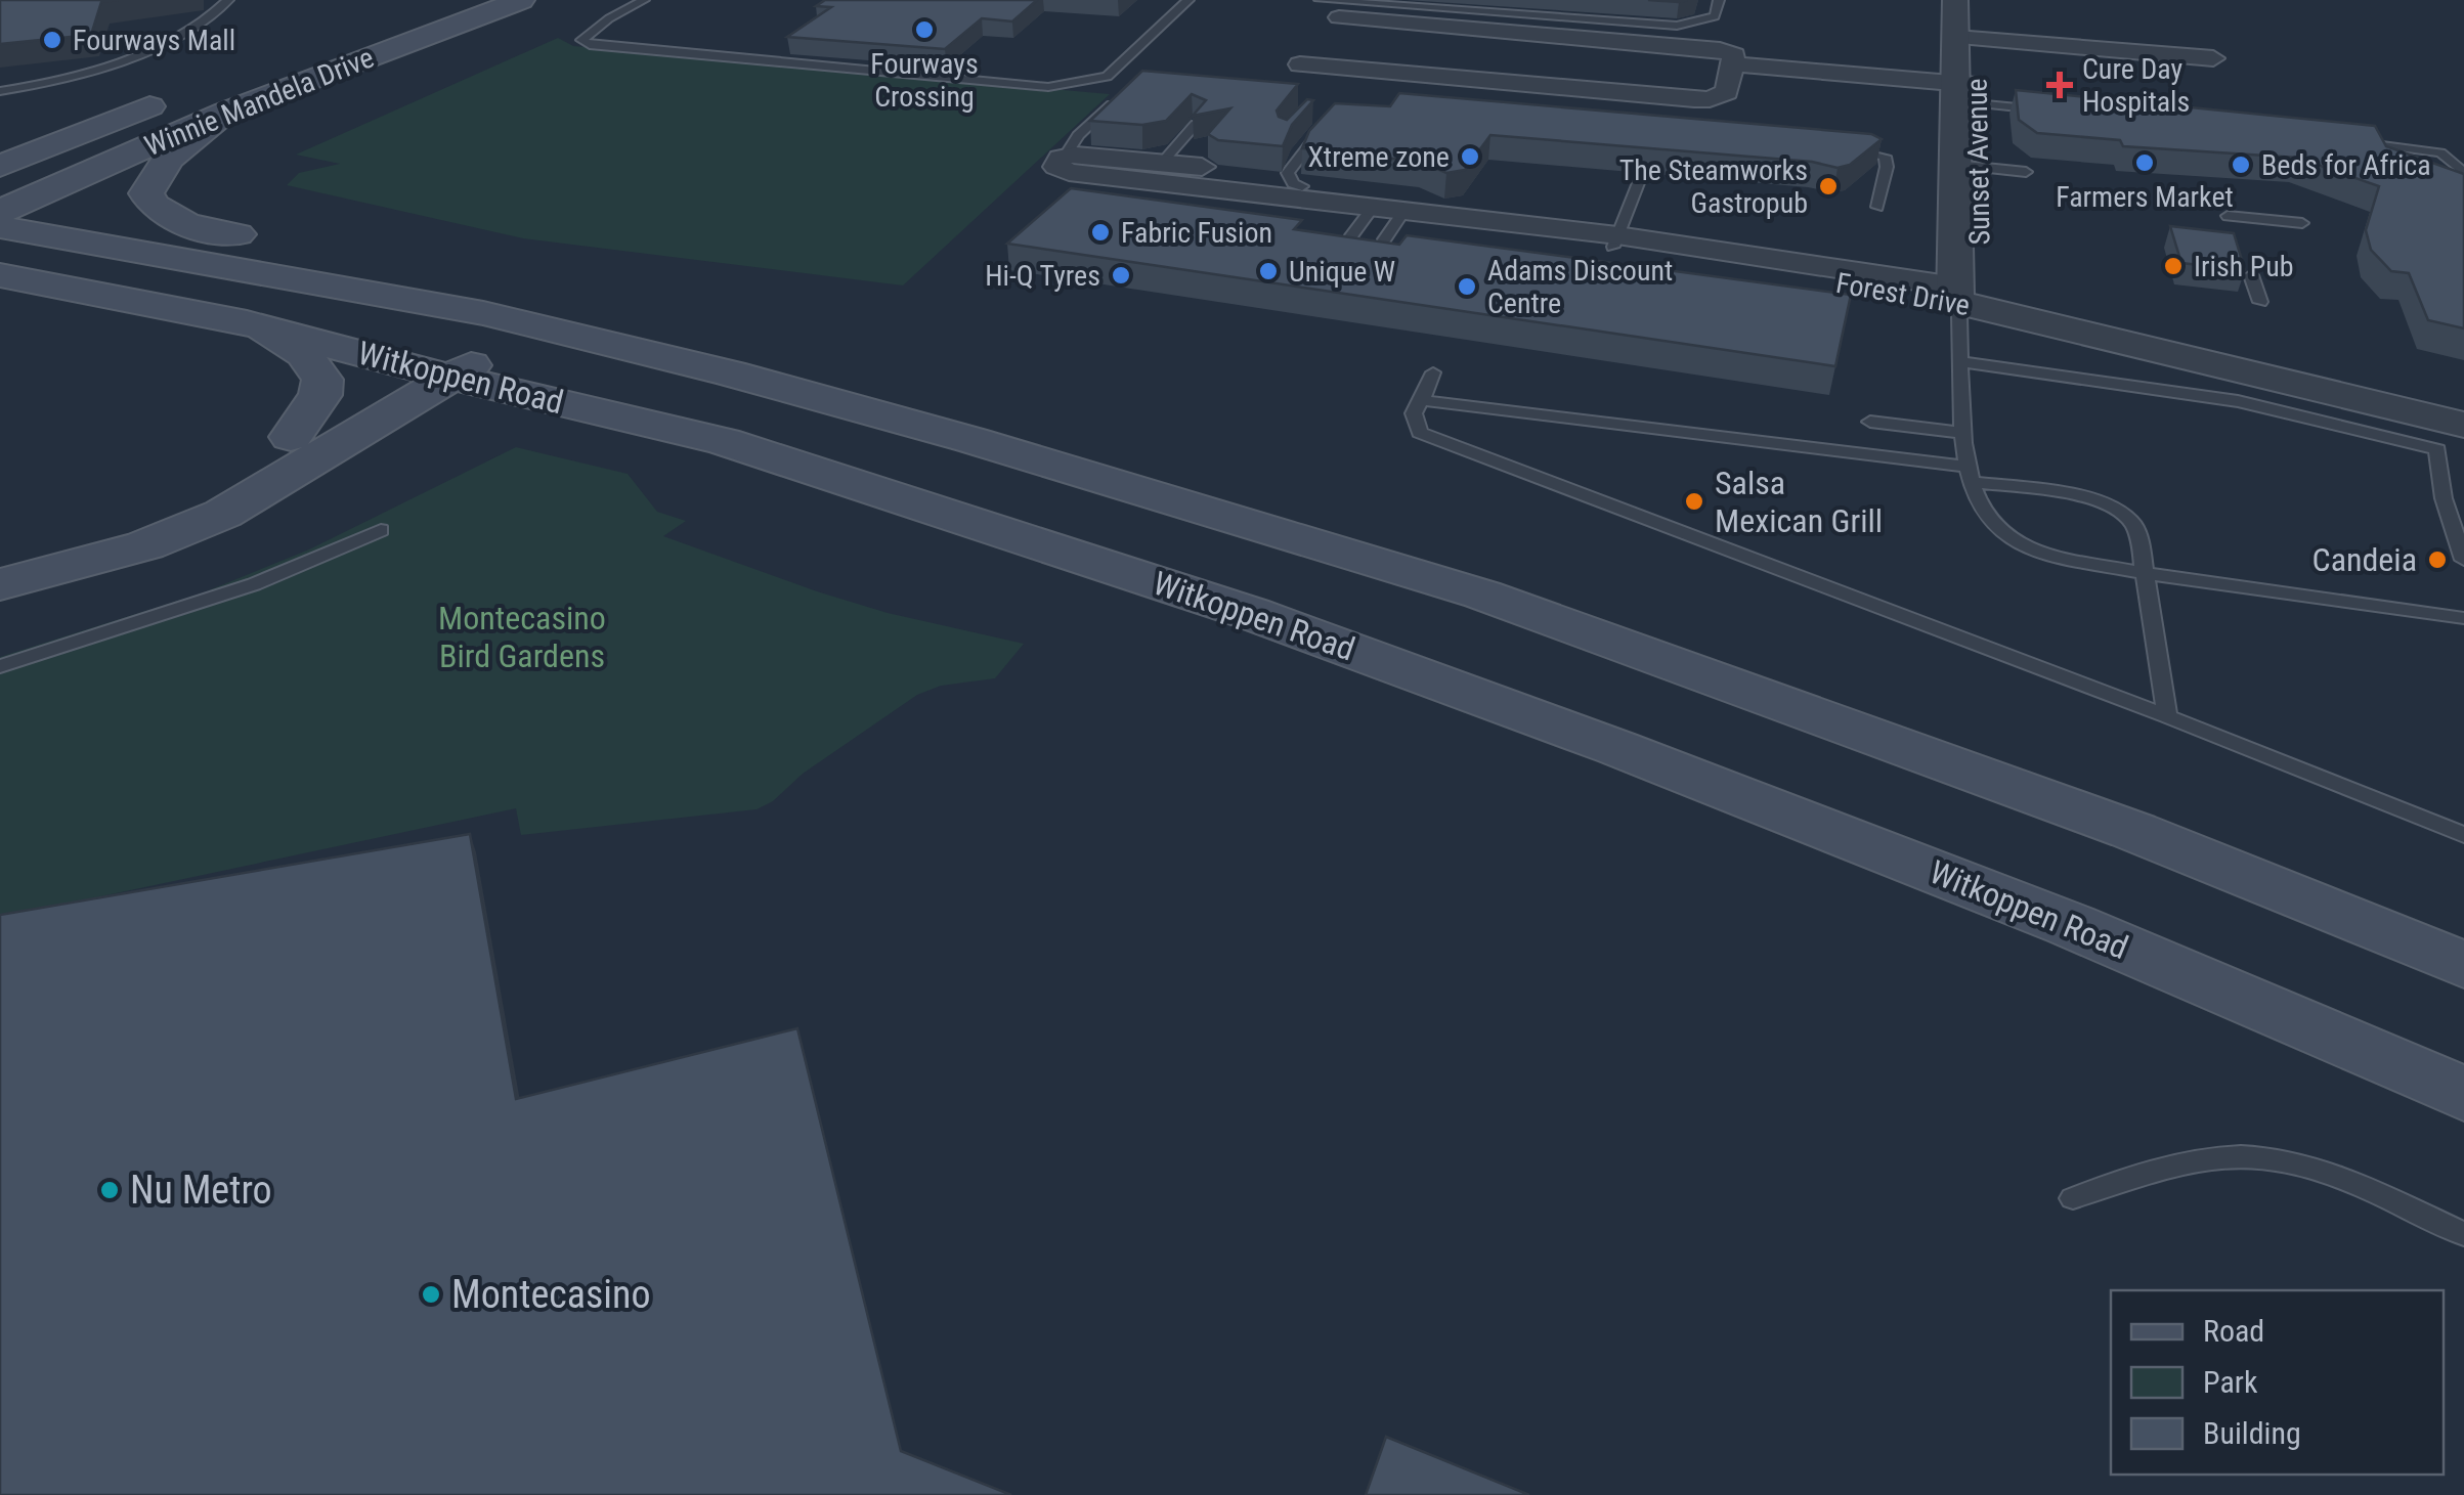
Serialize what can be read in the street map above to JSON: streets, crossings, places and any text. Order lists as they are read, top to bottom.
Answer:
{
  "streets": {
    "main road": ["Winnie Mandela Drive", "Witkoppen Road"],
    "street": ["Sunset Avenue", "Forest Drive"]
  },
  "crossings": [
    ["Sunset Avenue", "Forest Drive"]
  ],
  "parks": ["Montecasino Bird Gardens"],
  "places": {
    "other": [
      "Fourways Crossing",
      "Fourways Mall",
      "Xtreme zone",
      "Farmers Market",
      "Beds for Africa",
      "The Steamworks Gastropub",
      "Fabric Fusion",
      "Irish Pub",
      "Unique W",
      "Hi-Q Tyres",
      "Adams Discount Centre",
      "Salsa Mexican Grill",
      "Candeia",
      "Nu Metro",
      "Montecasino"
    ],
    "health": ["Cure Day Hospitals"]
  },
  "legend": ["Road", "Park", "Building"]
}
